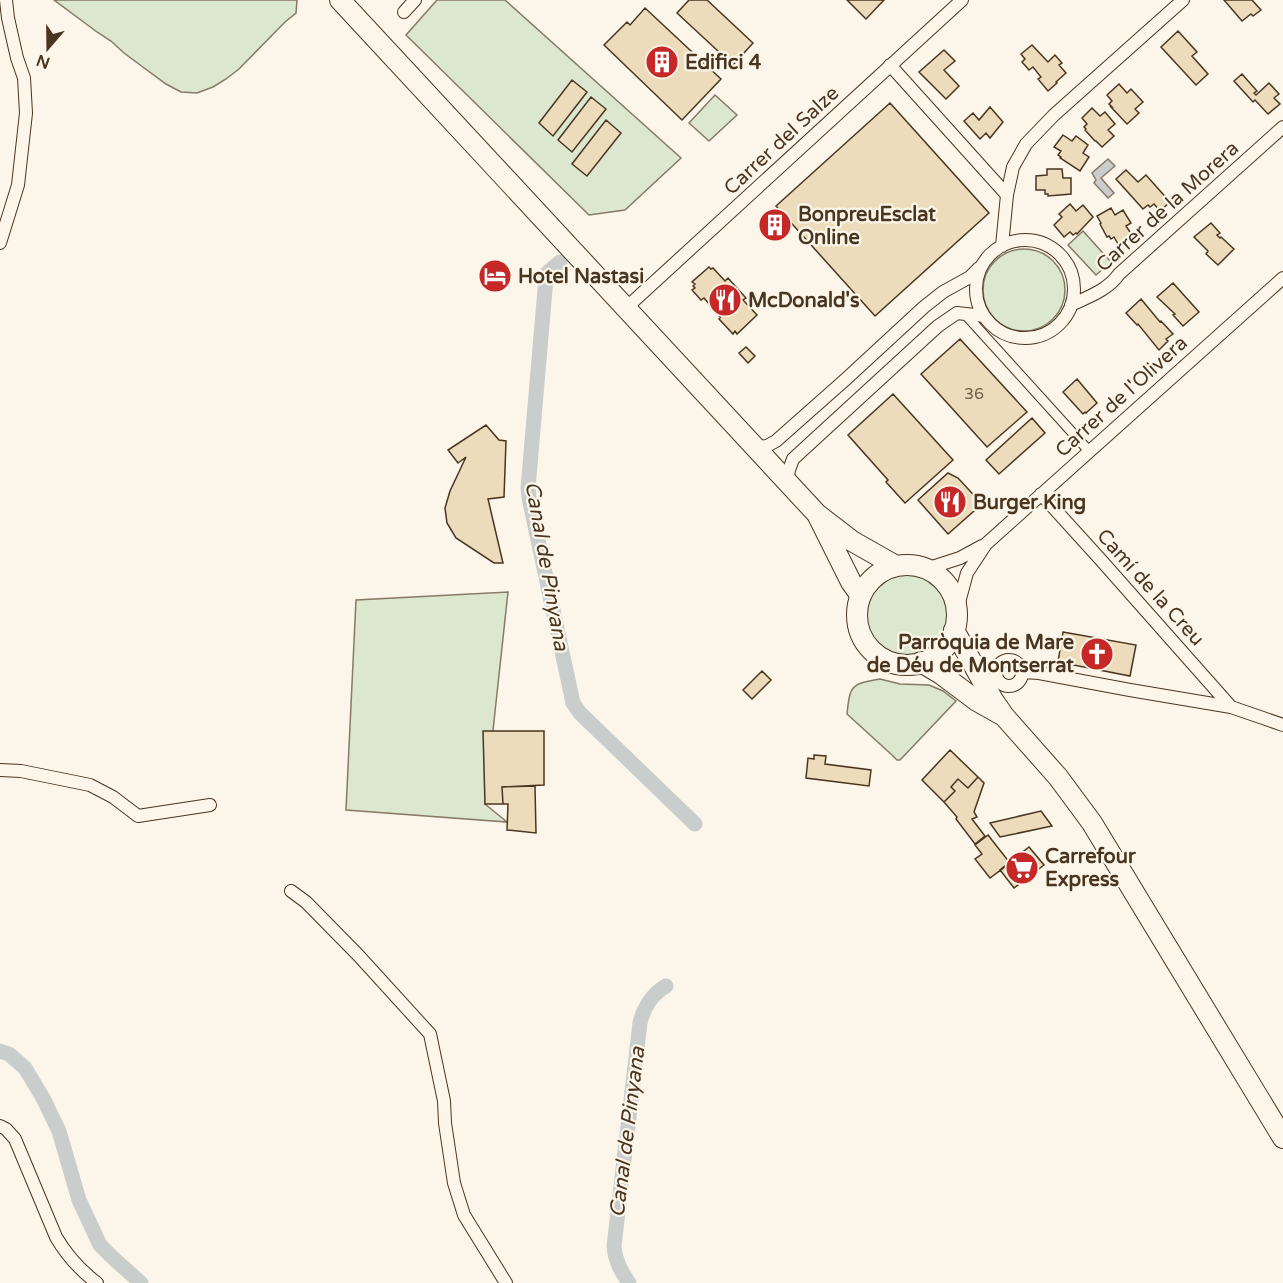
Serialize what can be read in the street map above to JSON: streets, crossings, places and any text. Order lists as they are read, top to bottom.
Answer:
{
  "streets": {
    "street": [
      "Carrer del Salze",
      "Carrer de la Morera",
      "Carrer de l'Olivera",
      "Camí de la Creu"
    ]
  },
  "crossings": [
    ["Carrer de l'Olivera", "Camí de la Creu"]
  ],
  "water": ["Canal de Pinyana"],
  "places": {
    "building": ["Edifici 4", "BonpreuEsclat Online"],
    "hotel": ["Hotel Nastasi"],
    "restaurant": ["McDonald's", "Burger King"],
    "church": ["Parròquia de Mare de Déu de Montserrat"],
    "supermarket": ["Carrefour Express"]
  },
  "house_numbers": ["36"],
  "north": "bottom"
}
